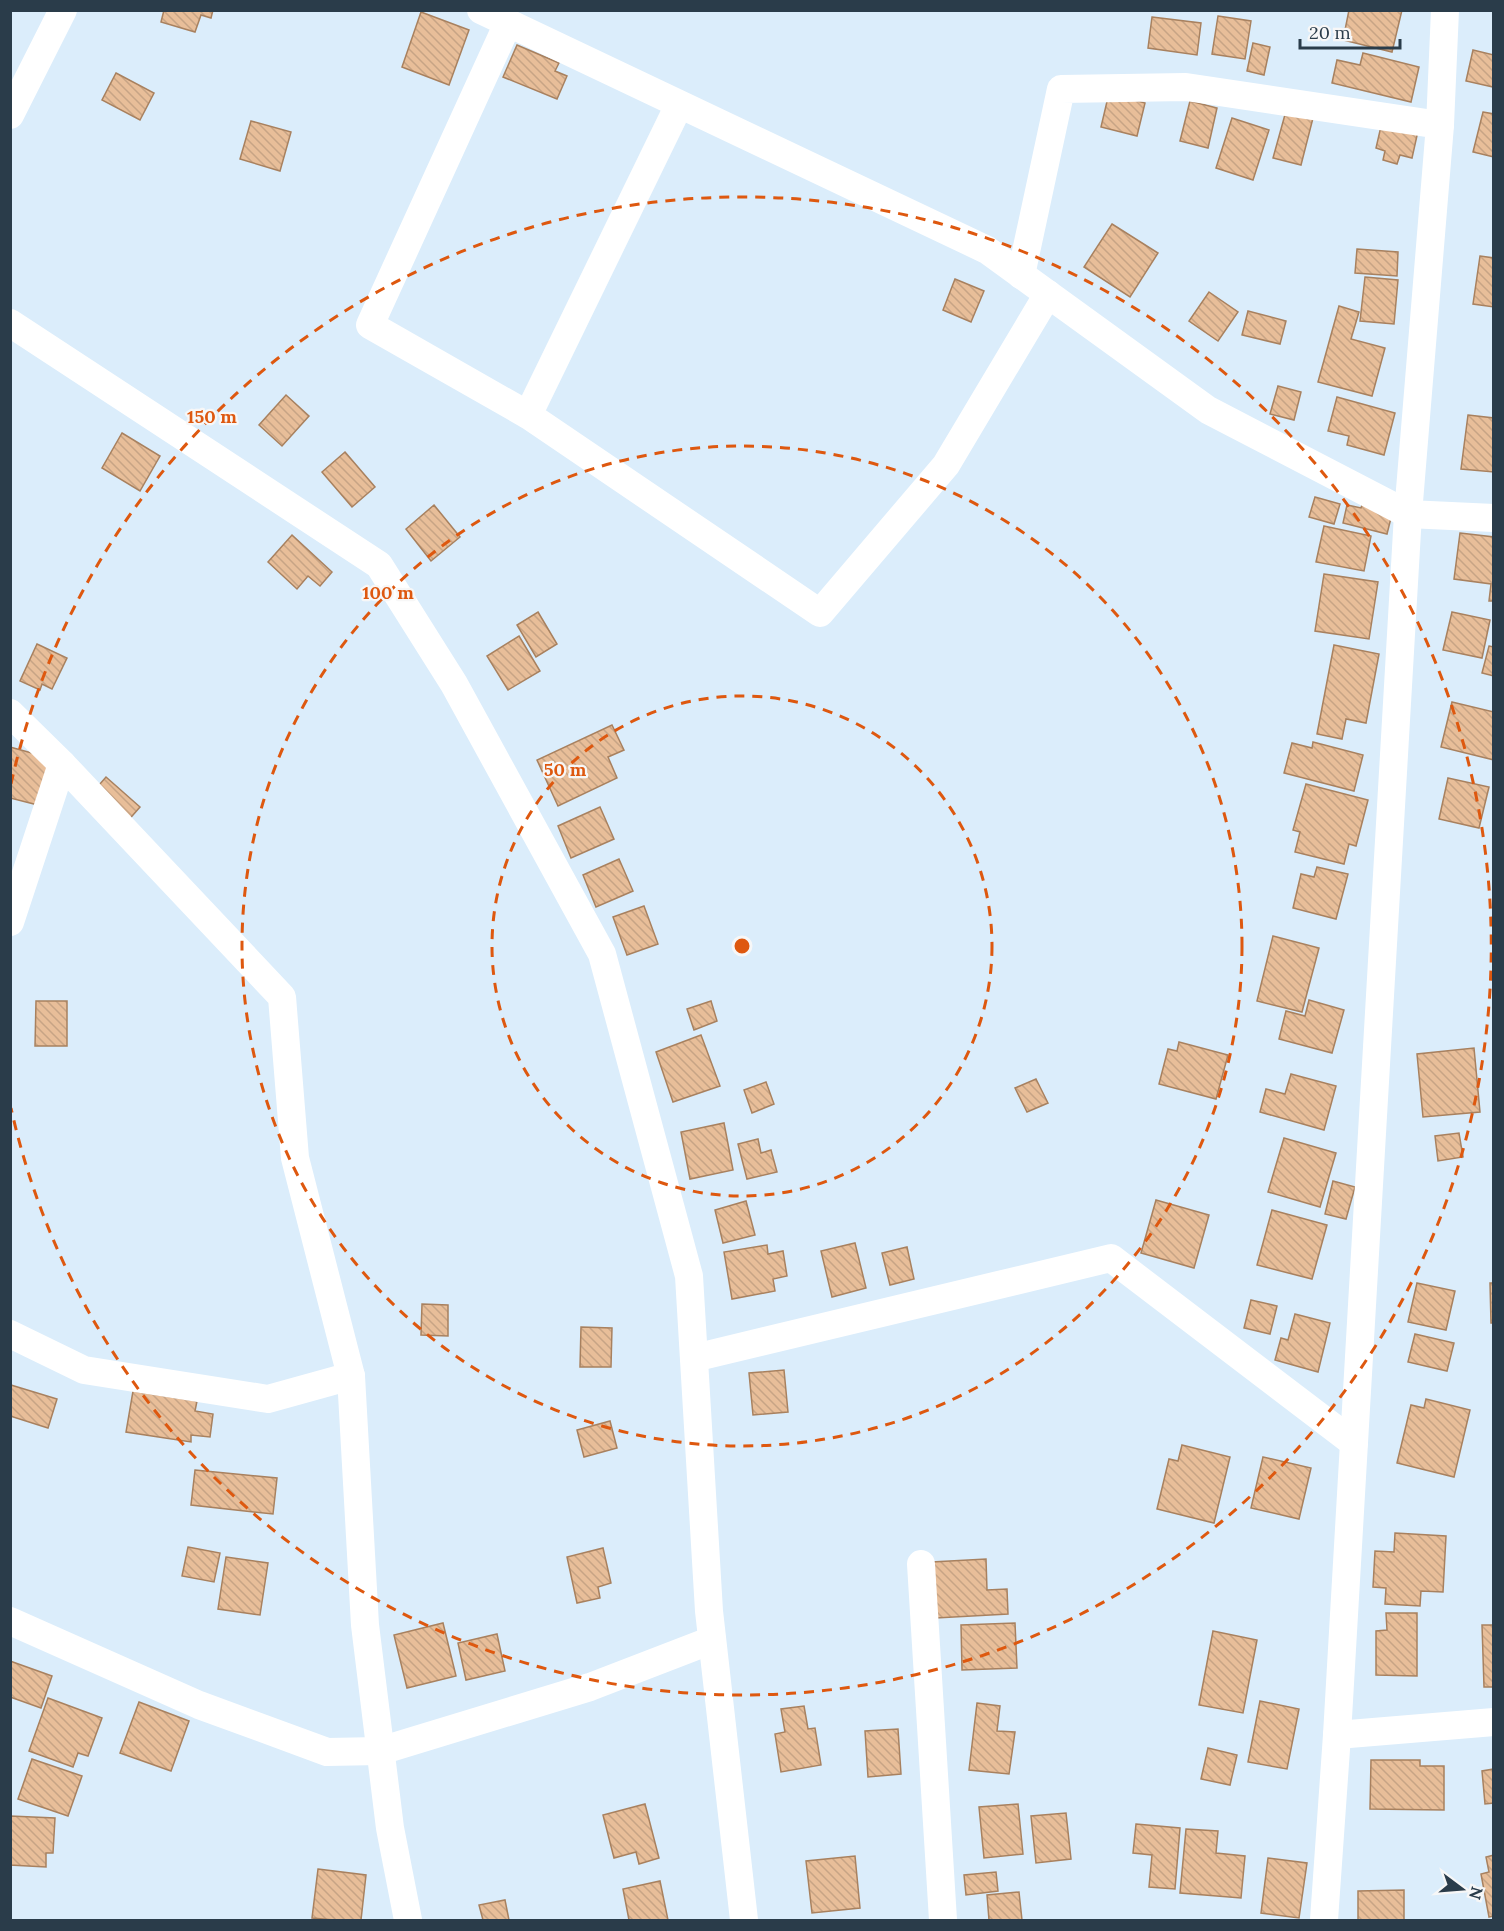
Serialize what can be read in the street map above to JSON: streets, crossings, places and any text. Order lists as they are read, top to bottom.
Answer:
{
  "scale_bar": "20 m",
  "north": "right",
  "rings": ["150 m", "100 m", "50 m"]
}
